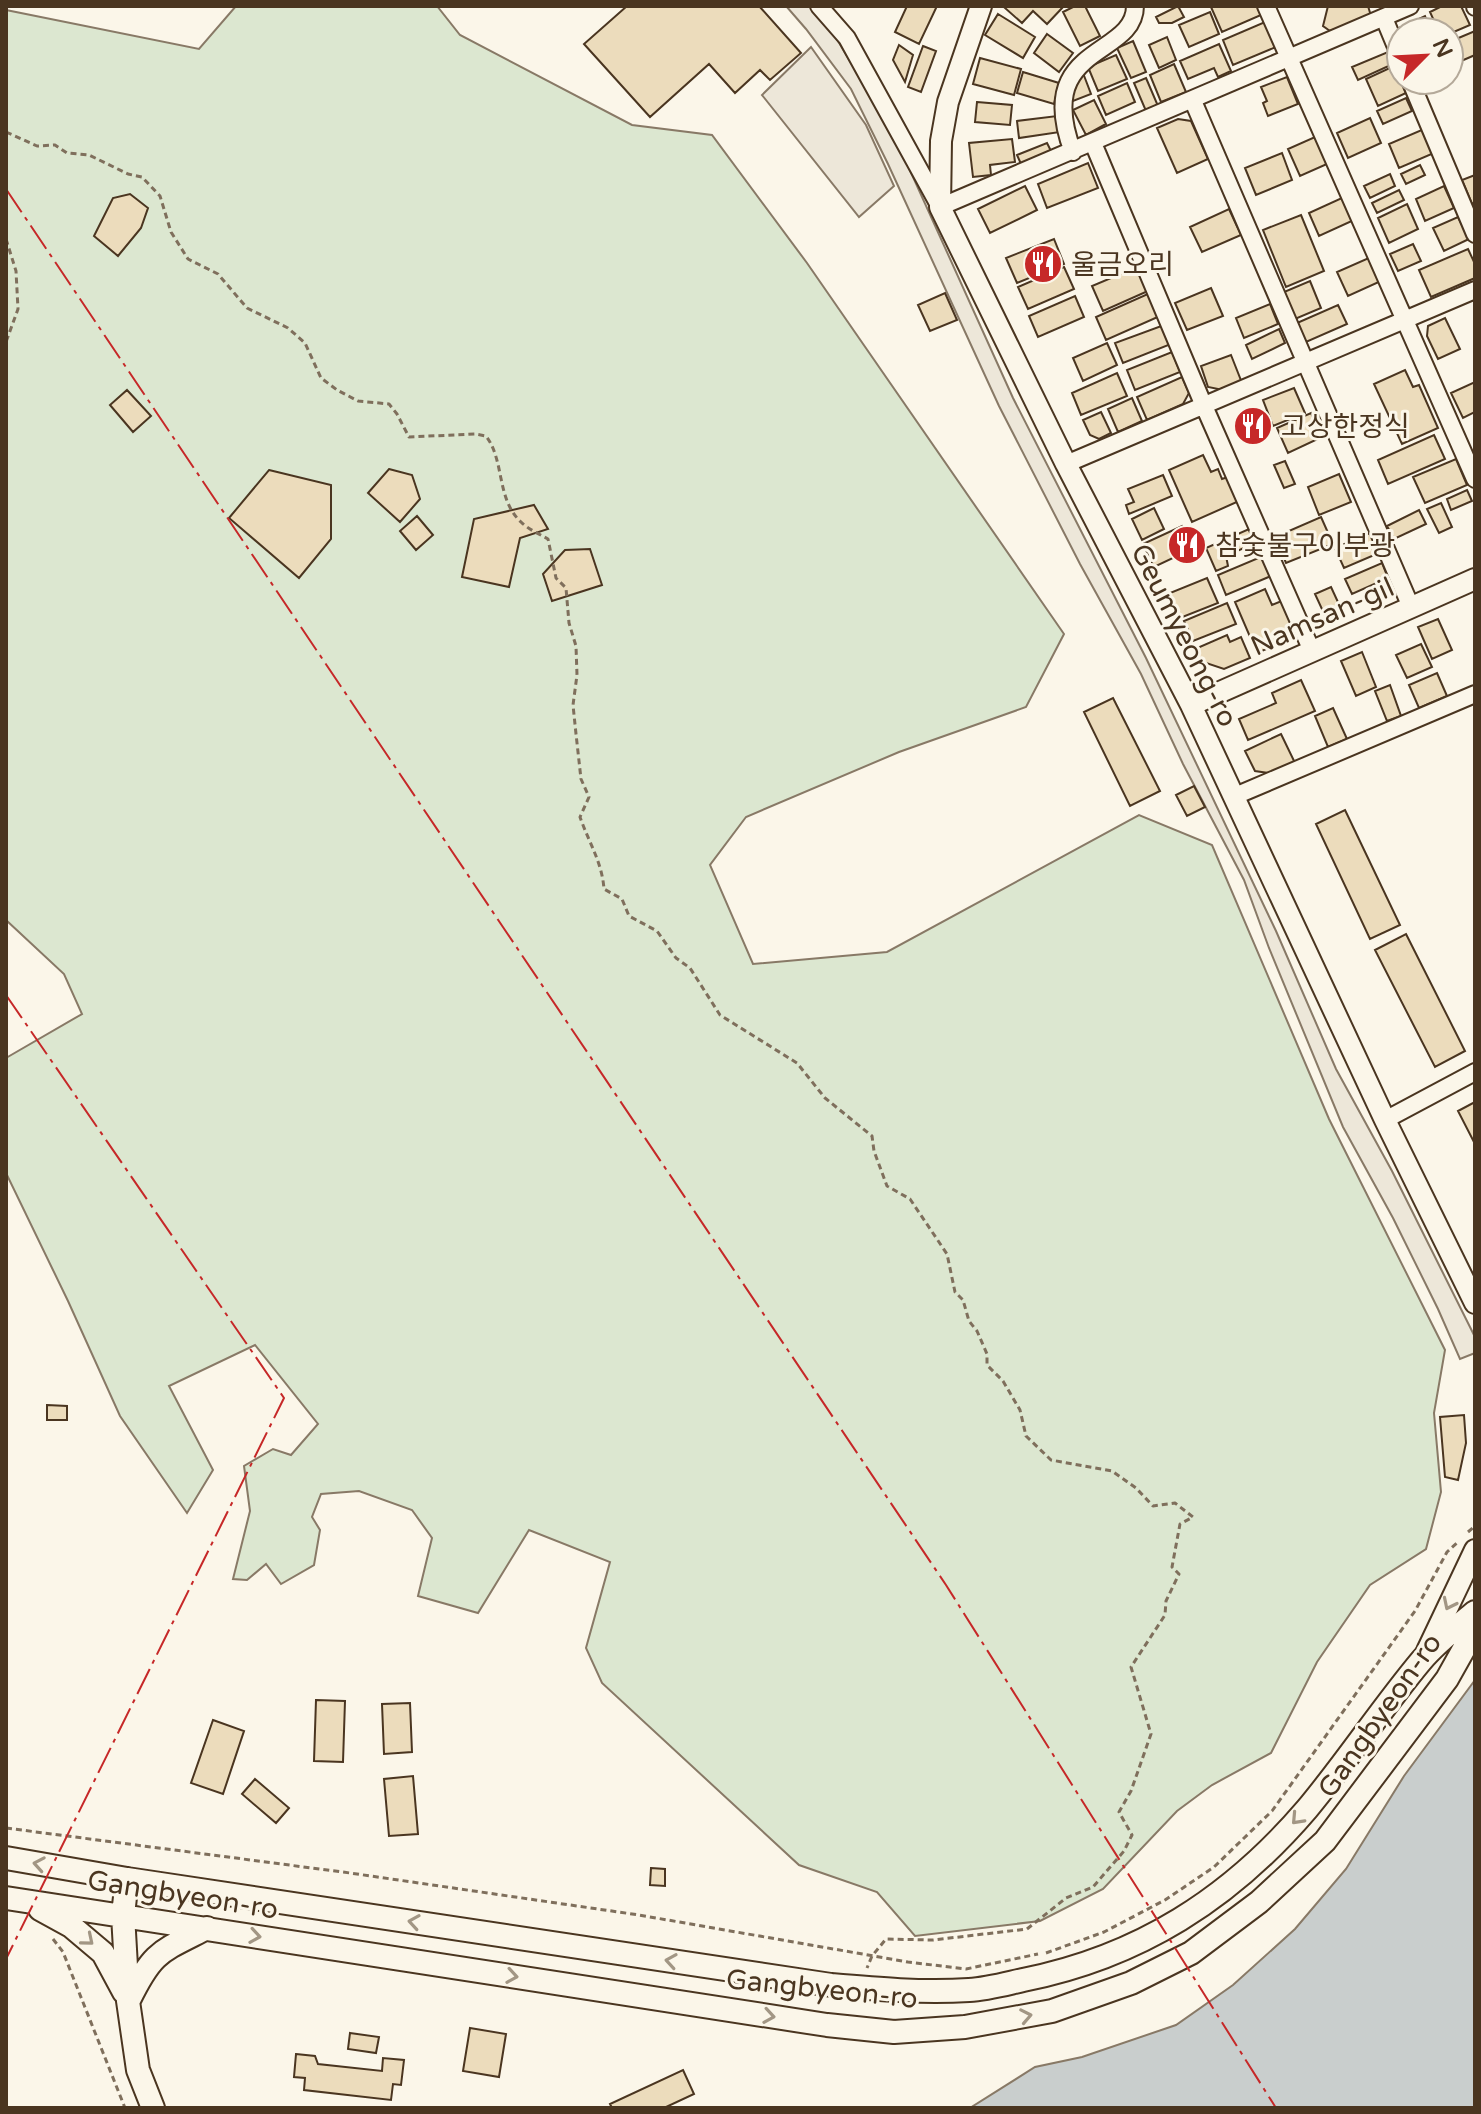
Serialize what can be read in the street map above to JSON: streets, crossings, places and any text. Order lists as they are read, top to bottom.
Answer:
{
  "streets": {
    "main road": ["Gangbyeon-ro"],
    "street": ["Namsan-gil", "Geumyeong-ro"]
  },
  "crossings": [
    ["Namsan-gil", "Geumyeong-ro"]
  ],
  "places": {
    "restaurant": ["울금오리", "고상한정식", "참숯불구이부광"]
  },
  "north": "top right"
}
